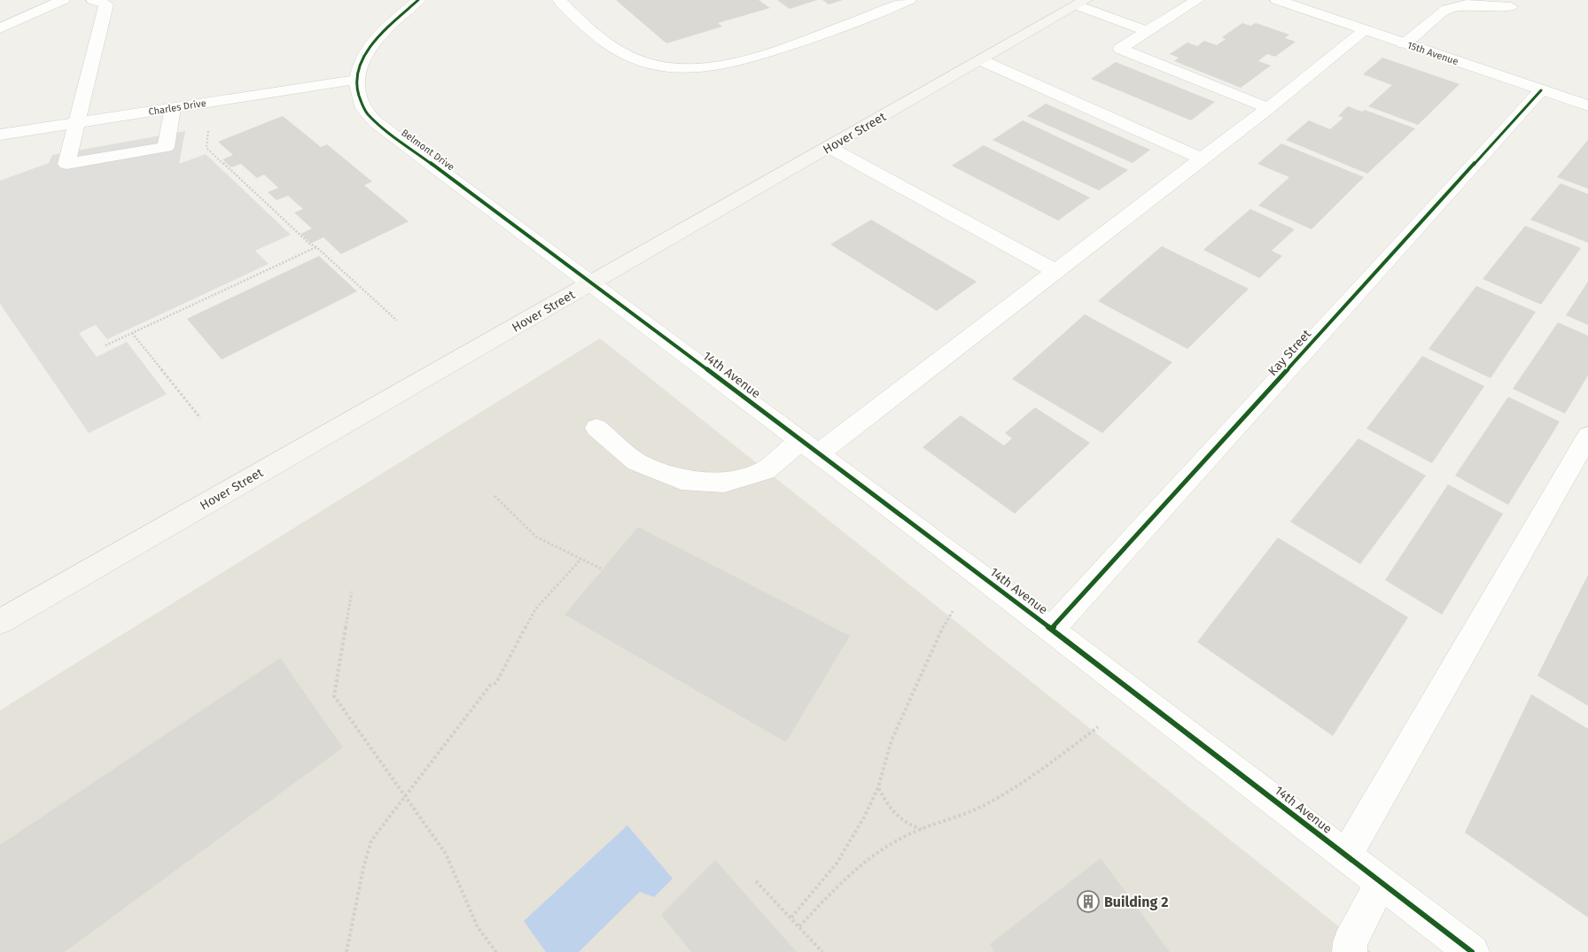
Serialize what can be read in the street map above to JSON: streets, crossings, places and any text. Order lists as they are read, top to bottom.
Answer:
{
  "streets": {
    "main road": ["Hover Street"],
    "street": [
      "15th Avenue",
      "Charles Drive",
      "Belmont Drive",
      "Kay Street",
      "14th Avenue"
    ]
  },
  "crossings": [
    ["15th Avenue", "Kay Street"],
    ["Charles Drive", "Belmont Drive"],
    ["Hover Street", "Belmont Drive"],
    ["Hover Street", "14th Avenue"],
    ["Belmont Drive", "14th Avenue"],
    ["Kay Street", "14th Avenue"]
  ],
  "places": {
    "building": ["Building 2"]
  }
}
